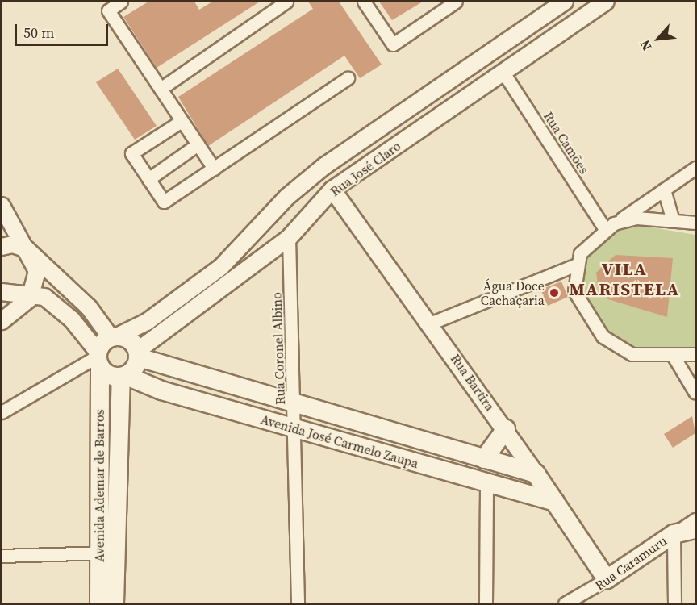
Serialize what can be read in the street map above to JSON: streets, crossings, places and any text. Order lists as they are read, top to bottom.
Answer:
{
  "streets": {
    "main road": [
      "Rua Bartira",
      "Avenida José Carmelo Zaupa",
      "Avenida Ademar de Barros",
      "Rua Caramuru"
    ],
    "street": ["Rua Camões", "Rua José Claro", "Rua Coronel Albino"]
  },
  "crossings": [
    ["Rua Camões", "Rua José Claro"],
    ["Rua José Claro", "Rua Coronel Albino"],
    ["Rua José Claro", "Rua Bartira"],
    ["Rua José Claro", "Avenida José Carmelo Zaupa"],
    ["Rua José Claro", "Avenida Ademar de Barros"],
    ["Rua Coronel Albino", "Avenida José Carmelo Zaupa"],
    ["Rua Bartira", "Avenida José Carmelo Zaupa"],
    ["Rua Bartira", "Rua Caramuru"],
    ["Avenida José Carmelo Zaupa", "Avenida Ademar de Barros"]
  ],
  "districts": ["VILA MARISTELA"],
  "places": ["Água Doce Cachaçaria"],
  "scale_bar": "50 m",
  "north": "bottom left"
}
